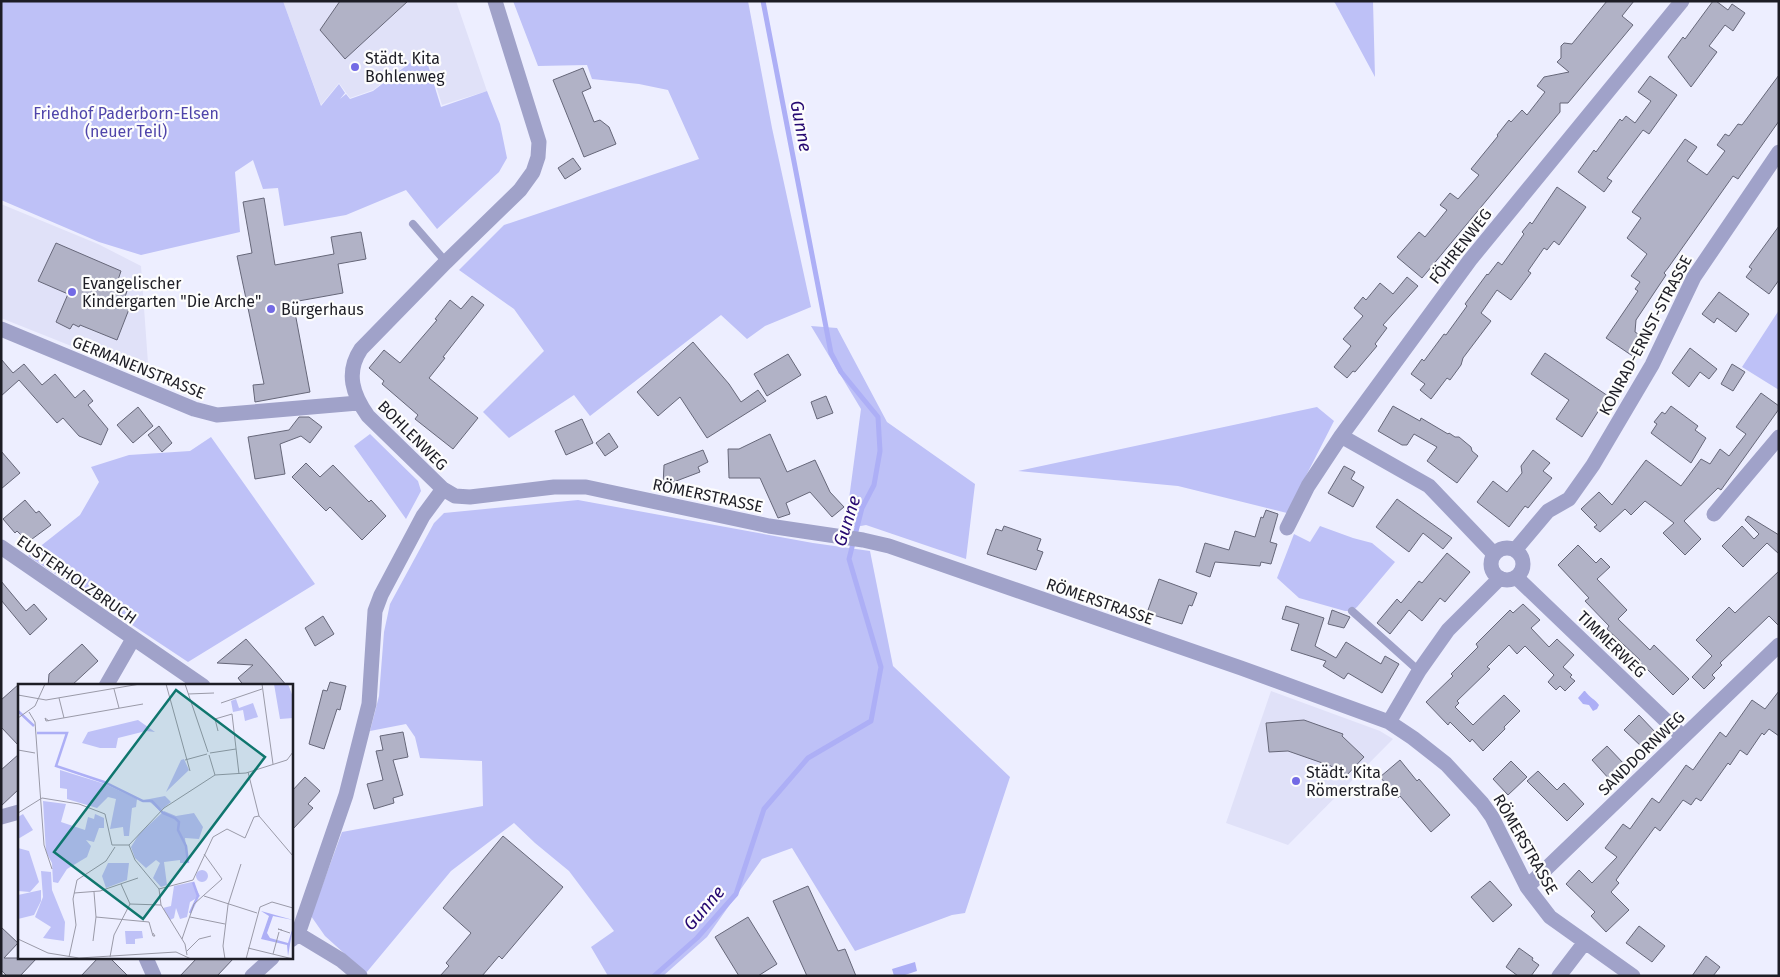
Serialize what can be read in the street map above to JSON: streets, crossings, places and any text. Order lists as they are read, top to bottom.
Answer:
{
  "streets": {
    "street": [
      "FÖHRENWEG",
      "KONRAD-ERNST-STRASSE",
      "GERMANENSTRASSE",
      "BOHLENWEG",
      "RÖMERSTRASSE",
      "EUSTERHOLZBRUCH",
      "TIMMERWEG",
      "SANDDORNWEG"
    ]
  },
  "crossings": [
    ["KONRAD-ERNST-STRASSE", "TIMMERWEG"],
    ["GERMANENSTRASSE", "BOHLENWEG"],
    ["BOHLENWEG", "RÖMERSTRASSE"],
    ["RÖMERSTRASSE", "SANDDORNWEG"],
    ["TIMMERWEG", "SANDDORNWEG"]
  ],
  "water": ["Gunne"],
  "parks": ["Friedhof Paderborn-Elsen (neuer Teil)"],
  "places": [
    "Städt. Kita Bohlenweg",
    "Evangelischer Kindergarten \"Die Arche\"",
    "Bürgerhaus",
    "Städt. Kita Römerstraße"
  ]
}
